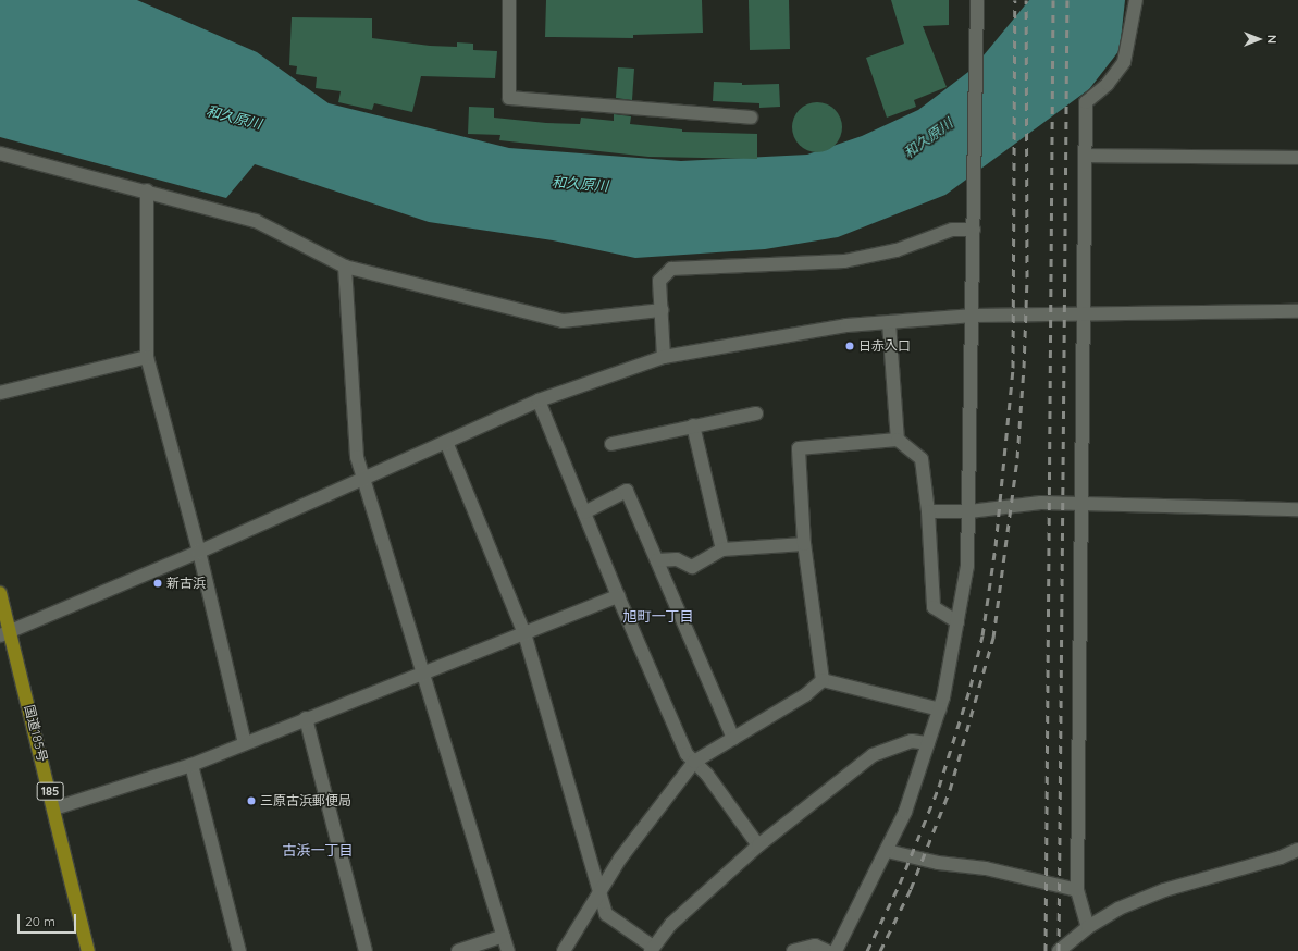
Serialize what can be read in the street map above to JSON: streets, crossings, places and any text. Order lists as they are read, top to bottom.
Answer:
{
  "streets": {
    "highway": ["国道185号", "185"]
  },
  "districts": ["旭町一丁目", "古浜一丁目"],
  "water": ["和久原川"],
  "places": ["日赤入口", "新古浜", "三原古浜郵便局"],
  "scale_bar": "20 m",
  "north": "right"
}
